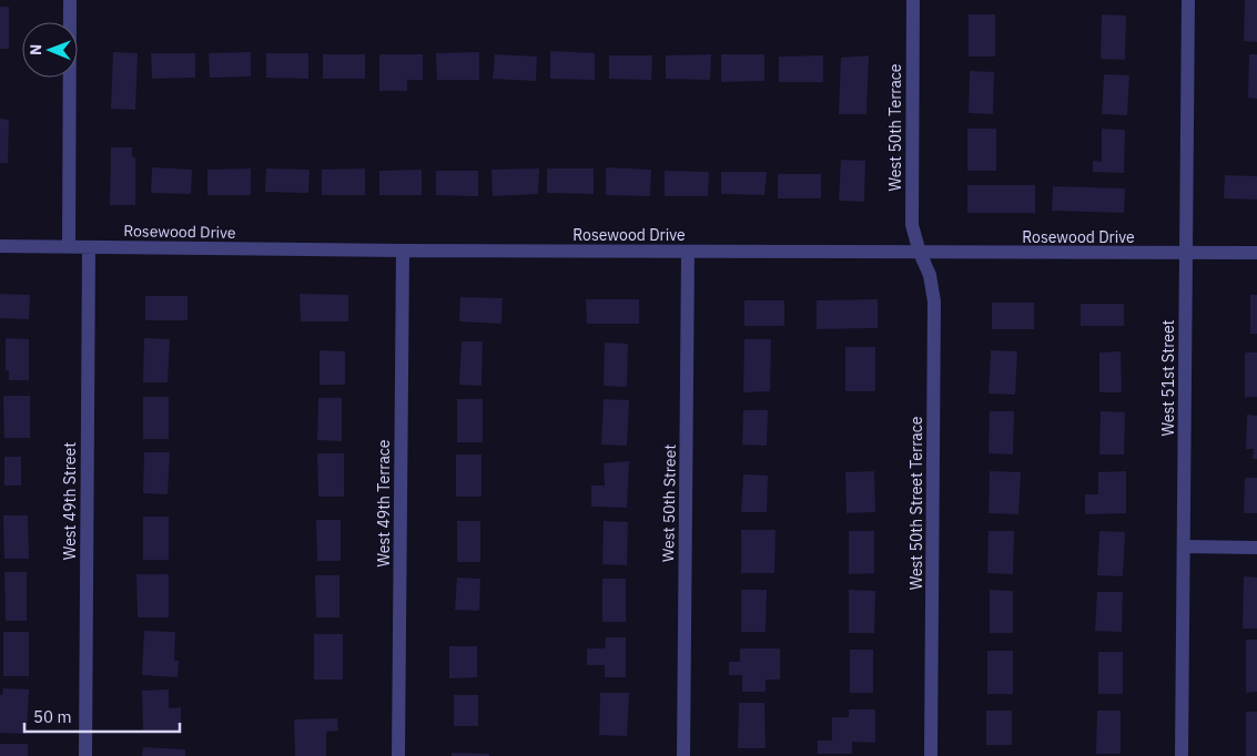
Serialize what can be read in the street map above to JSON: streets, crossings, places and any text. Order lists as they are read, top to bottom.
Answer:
{
  "streets": {
    "street": [
      "West 50th Terrace",
      "Rosewood Drive",
      "West 51st Street",
      "West 49th Street",
      "West 49th Terrace",
      "West 50th Street",
      "West 50th Street Terrace"
    ]
  },
  "crossings": [
    ["West 50th Terrace", "Rosewood Drive"],
    ["West 50th Terrace", "West 50th Street Terrace"],
    ["Rosewood Drive", "West 51st Street"],
    ["Rosewood Drive", "West 49th Street"],
    ["Rosewood Drive", "West 49th Terrace"],
    ["Rosewood Drive", "West 50th Street"],
    ["Rosewood Drive", "West 50th Street Terrace"]
  ],
  "scale_bar": "50 m",
  "north": "left"
}
